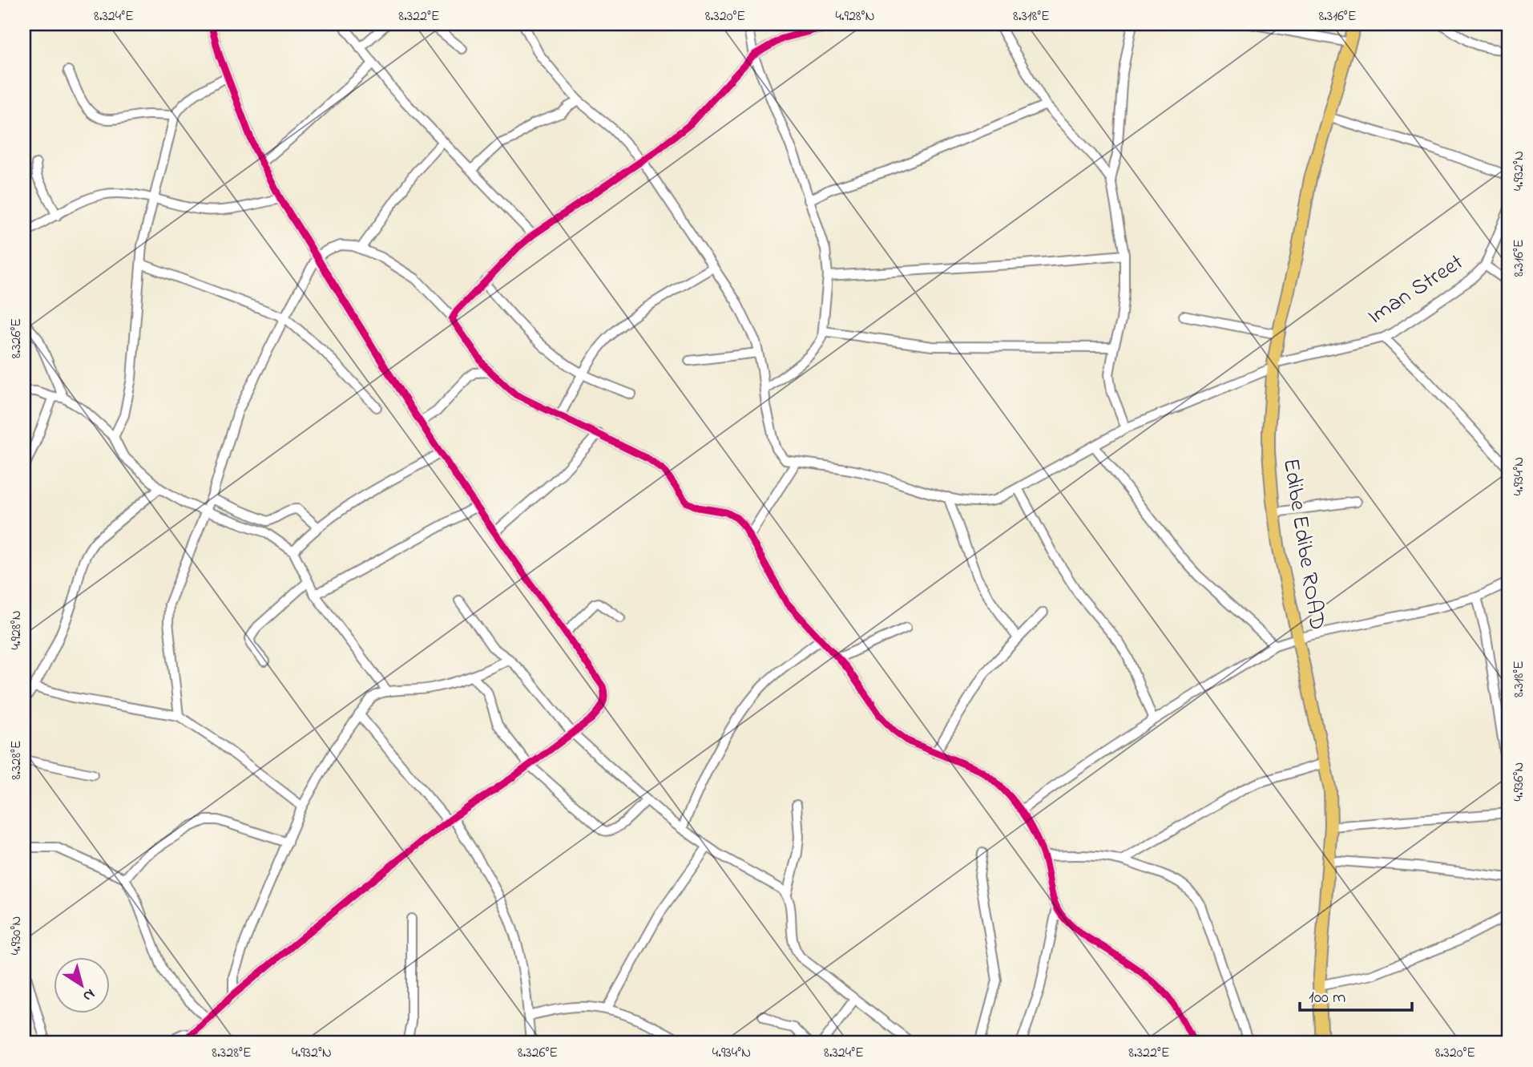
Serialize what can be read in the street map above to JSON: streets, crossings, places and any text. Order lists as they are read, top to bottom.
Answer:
{
  "streets": {
    "main road": ["Edibe Edibe ROAD"],
    "street": ["Iman Street"]
  },
  "crossings": [
    ["Iman Street", "Edibe Edibe ROAD"]
  ],
  "scale_bar": "100 m",
  "north": "bottom right",
  "coordinates": [
    "8.324°E",
    "8.322°E",
    "8.320°E",
    "4.928°N",
    "8.318°E",
    "8.316°E",
    "4.932°N",
    "8.326°E",
    "4.934°N",
    "8.328°E",
    "4.936°N",
    "4.930°N"
  ]
}
